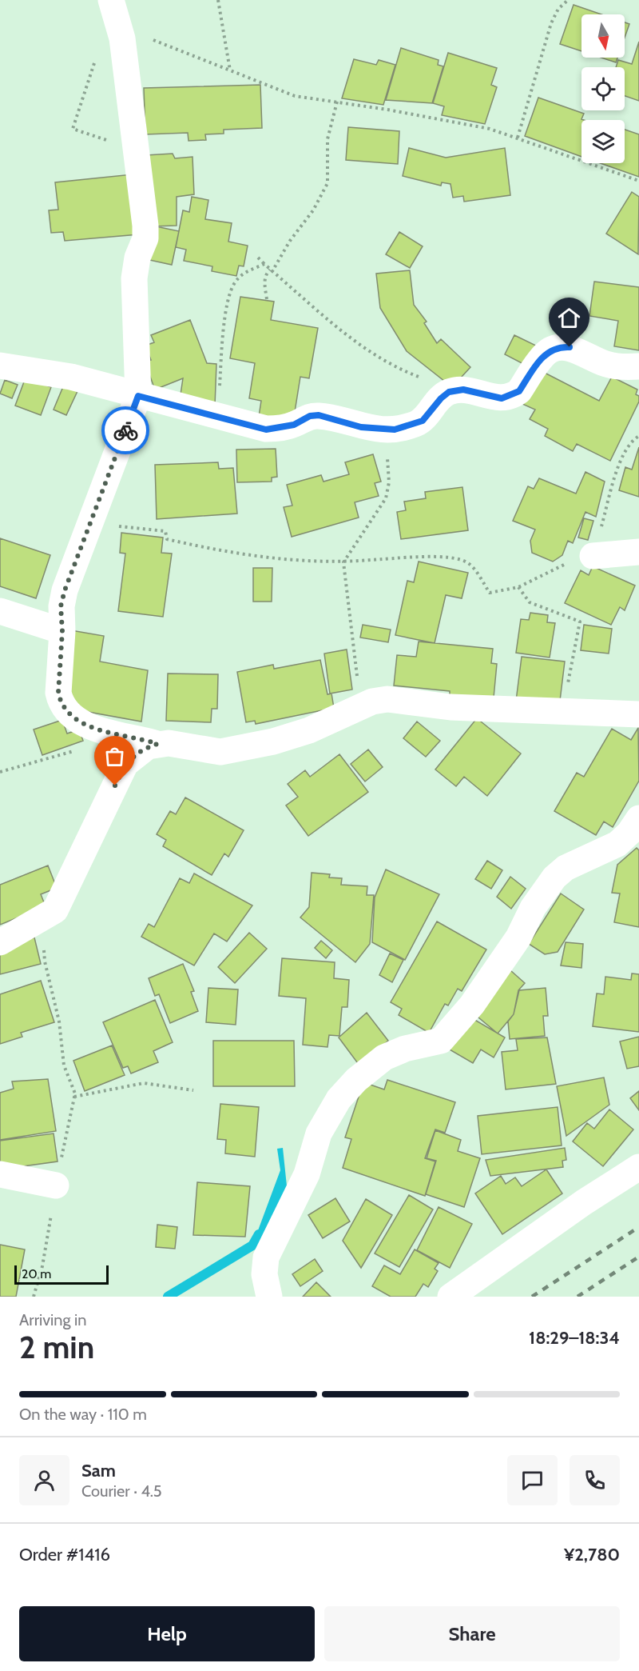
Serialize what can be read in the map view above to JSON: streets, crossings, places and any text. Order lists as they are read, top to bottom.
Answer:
{
  "scale_bar": "20 m",
  "north": "bottom",
  "page": {
    "scale": "20 m",
    "heading": ["2 min", "Arriving in", "18:29–18:34"],
    "panel": [
      "Sam",
      "Courier · 4.5",
      "Order #1416",
      "¥2,780"
    ],
    "bar": "On the way · 110 m",
    "buttons": ["Help", "Share"]
  }
}
